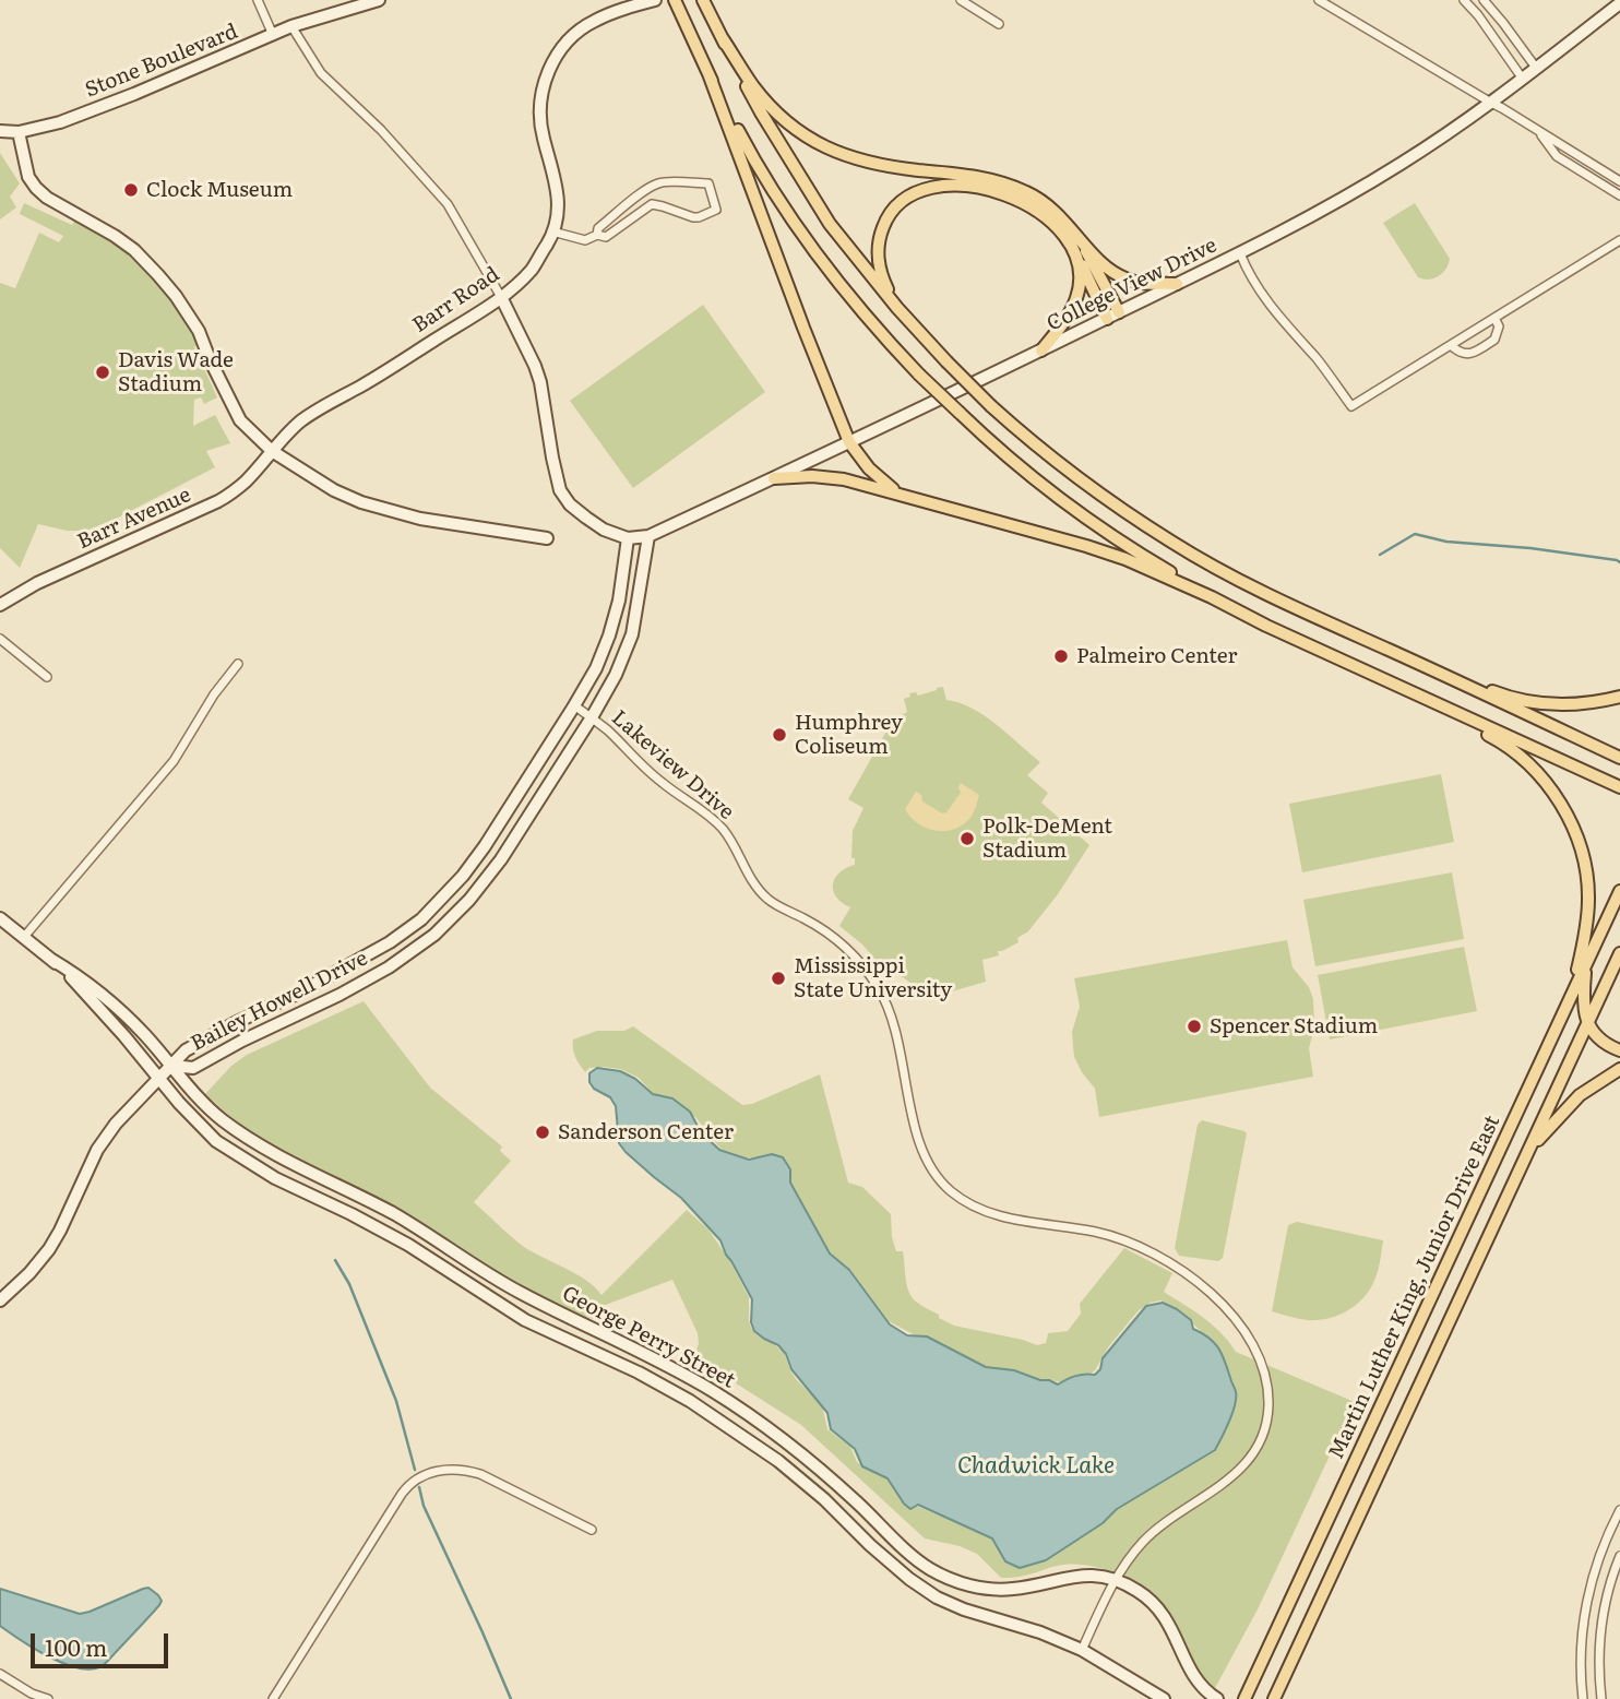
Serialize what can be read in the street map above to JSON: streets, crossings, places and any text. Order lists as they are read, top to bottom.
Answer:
{
  "streets": {
    "main road": ["Martin Luther King, Junior Drive East"],
    "street": [
      "Stone Boulevard",
      "College View Drive",
      "Barr Road",
      "Barr Avenue",
      "Lakeview Drive",
      "Bailey Howell Drive",
      "George Perry Street"
    ]
  },
  "crossings": [
    ["College View Drive", "Bailey Howell Drive"],
    ["Barr Road", "Barr Avenue"],
    ["Lakeview Drive", "Bailey Howell Drive"],
    ["Lakeview Drive", "George Perry Street"],
    ["Bailey Howell Drive", "George Perry Street"]
  ],
  "water": ["Chadwick Lake"],
  "places": [
    "Clock Museum",
    "Davis Wade Stadium",
    "Palmeiro Center",
    "Humphrey Coliseum",
    "Polk-DeMent Stadium",
    "Mississippi State University",
    "Spencer Stadium",
    "Sanderson Center"
  ],
  "scale_bar": "100 m"
}
